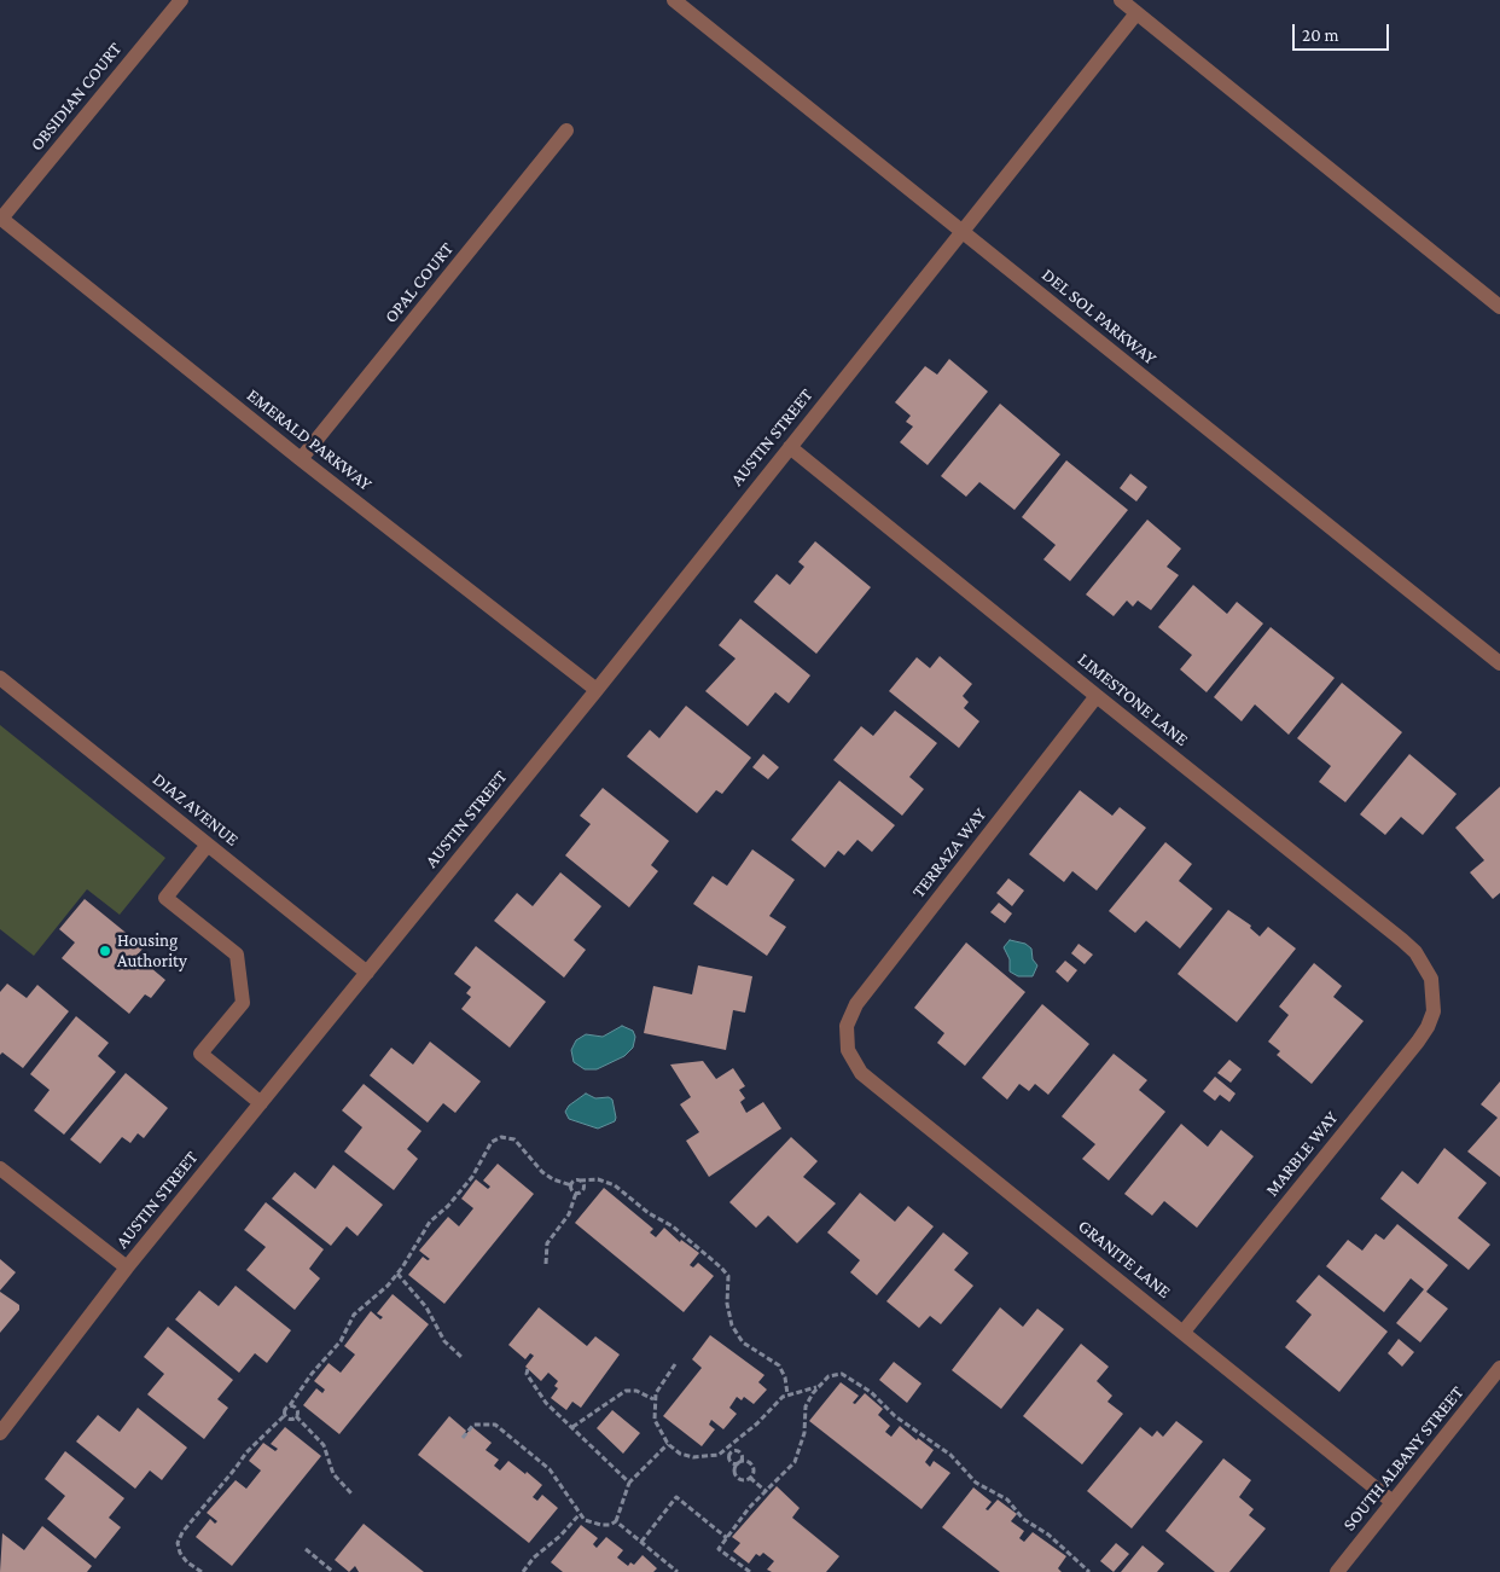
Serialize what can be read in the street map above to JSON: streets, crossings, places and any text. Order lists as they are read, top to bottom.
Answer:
{
  "streets": {
    "street": [
      "OBSIDIAN COURT",
      "OPAL COURT",
      "DEL SOL PARKWAY",
      "AUSTIN STREET",
      "EMERALD PARKWAY",
      "LIMESTONE LANE",
      "DIAZ AVENUE",
      "TERRAZA WAY",
      "MARBLE WAY",
      "GRANITE LANE",
      "SOUTH ALBANY STREET"
    ]
  },
  "crossings": [
    ["OBSIDIAN COURT", "EMERALD PARKWAY"],
    ["OPAL COURT", "EMERALD PARKWAY"],
    ["DEL SOL PARKWAY", "AUSTIN STREET"],
    ["AUSTIN STREET", "EMERALD PARKWAY"],
    ["AUSTIN STREET", "LIMESTONE LANE"],
    ["AUSTIN STREET", "DIAZ AVENUE"],
    ["LIMESTONE LANE", "TERRAZA WAY"],
    ["LIMESTONE LANE", "MARBLE WAY"],
    ["TERRAZA WAY", "GRANITE LANE"],
    ["MARBLE WAY", "GRANITE LANE"],
    ["GRANITE LANE", "SOUTH ALBANY STREET"]
  ],
  "places": ["Housing Authority"],
  "scale_bar": "20 m"
}
